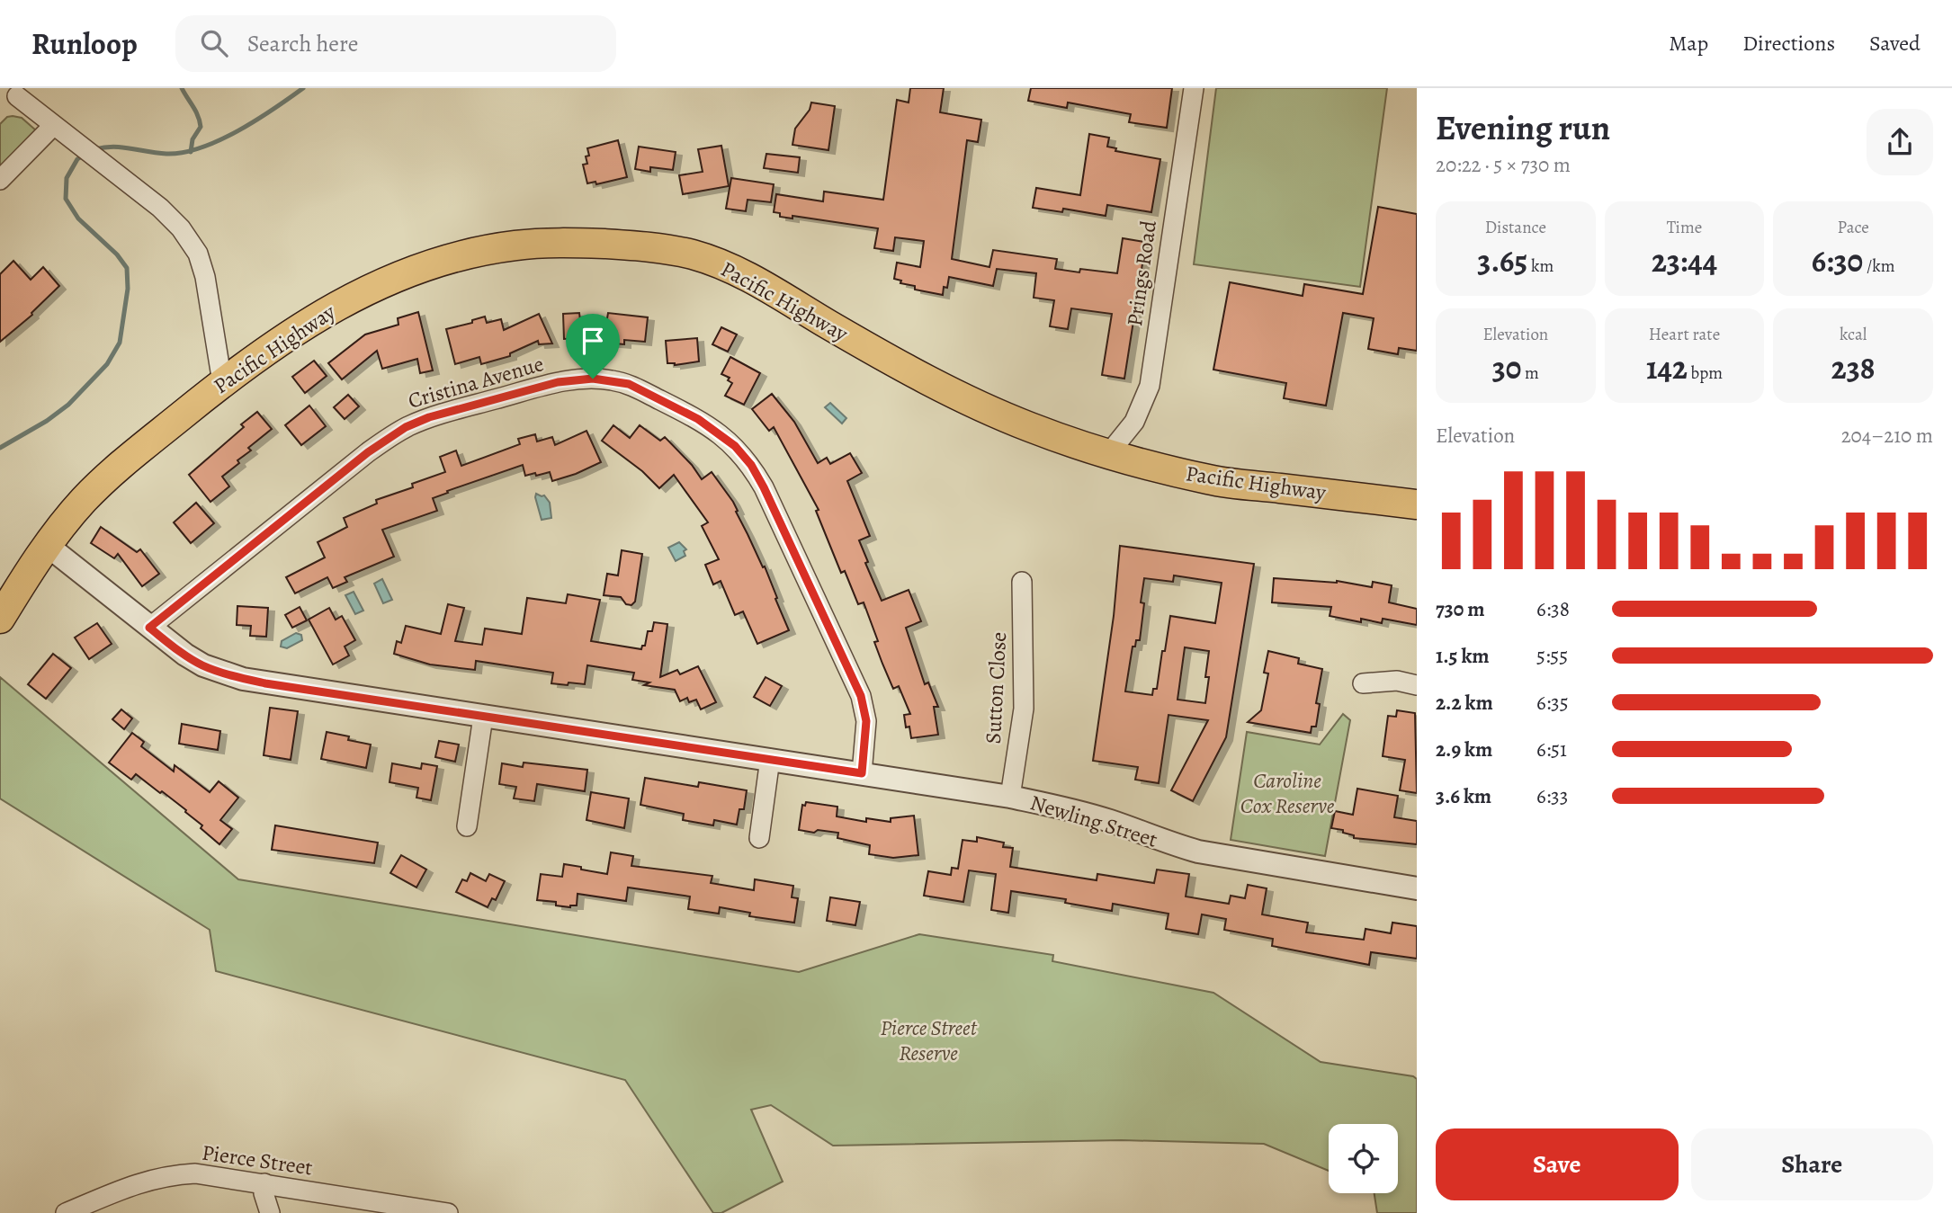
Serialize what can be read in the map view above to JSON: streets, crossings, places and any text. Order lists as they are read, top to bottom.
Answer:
{
  "streets": {
    "main road": ["Pacific Highway"],
    "street": [
      "Prings Road",
      "Cristina Avenue",
      "Sutton Close",
      "Newling Street",
      "Pierce Street"
    ]
  },
  "crossings": [
    ["Prings Road", "Pacific Highway"],
    ["Pacific Highway", "Newling Street"],
    ["Cristina Avenue", "Newling Street"],
    ["Sutton Close", "Newling Street"]
  ],
  "parks": ["Caroline Cox Reserve", "Pierce Street Reserve"],
  "page": {
    "header": "Runloop",
    "search": "Search here",
    "nav": ["Map", "Directions", "Saved"],
    "heading": ["Evening run", "20:22 · 5 × 730 m"],
    "stats": [
      ["Distance", "3.65 km"],
      ["Time", "23:44"],
      ["Pace", "6:30 /km"],
      ["Elevation", "30 m"],
      ["Heart rate", "142 bpm"],
      ["kcal", "238"]
    ],
    "chart": ["Elevation", "204–210 m"],
    "list": [
      {
        "name": "730 m",
        "note": "6:38"
      },
      {
        "name": "1.5 km",
        "note": "5:55"
      },
      {
        "name": "2.2 km",
        "note": "6:35"
      },
      {
        "name": "2.9 km",
        "note": "6:51"
      },
      {
        "name": "3.6 km",
        "note": "6:33"
      }
    ],
    "buttons": ["Save", "Share"]
  }
}
